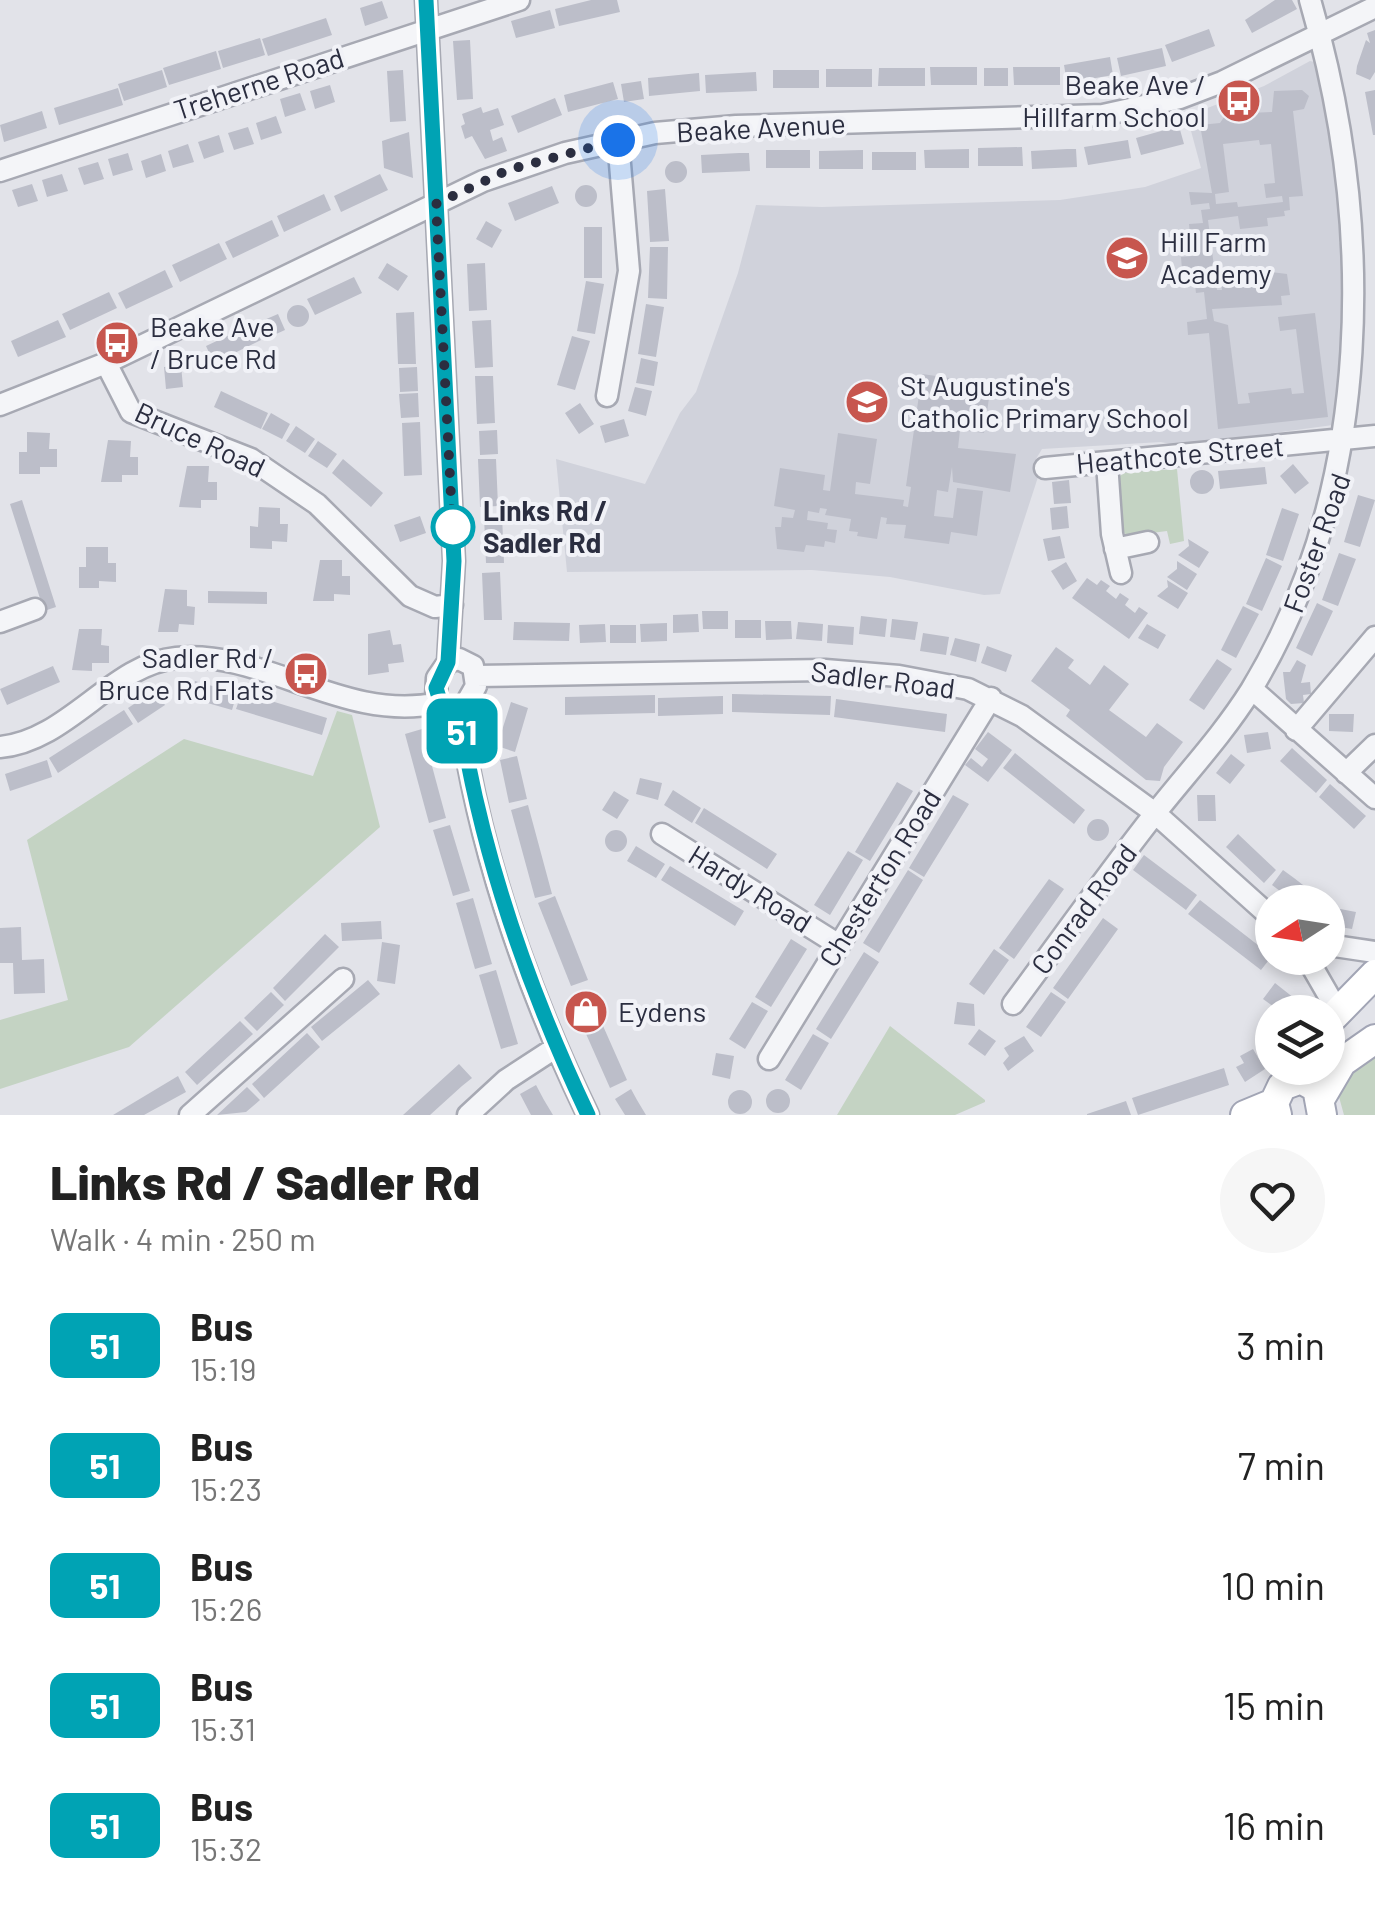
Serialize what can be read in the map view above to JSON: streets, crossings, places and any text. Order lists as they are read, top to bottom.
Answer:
{
  "streets": {
    "street": [
      "Treherne Road",
      "Beake Avenue",
      "Bruce Road",
      "Heathcote Street",
      "Foster Road",
      "Sadler Road",
      "Chesterton Road",
      "Hardy Road",
      "Conrad Road"
    ]
  },
  "crossings": [
    ["Beake Avenue", "Bruce Road"],
    ["Beake Avenue", "Foster Road"],
    ["Heathcote Street", "Foster Road"],
    ["Foster Road", "Sadler Road"],
    ["Foster Road", "Conrad Road"],
    ["Sadler Road", "Chesterton Road"],
    ["Sadler Road", "Conrad Road"],
    ["Chesterton Road", "Hardy Road"]
  ],
  "places": {
    "bus stop": ["Beake Ave / Hillfarm School", "Beake Ave / Bruce Rd", "Sadler Rd / Bruce Rd Flats"],
    "school or university": ["Hill Farm Academy", "St Augustine's Catholic Primary School"],
    "other": ["Links Rd / Sadler Rd"],
    "shop": ["Eydens"]
  },
  "lines": ["bus line 51"],
  "north": "left",
  "page": {
    "on_map": "51",
    "heading": ["Links Rd / Sadler Rd", "Walk · 4 min · 250 m"],
    "list": [
      {
        "mark": "51",
        "name": "Bus",
        "note": "15:19",
        "value": "3 min"
      },
      {
        "mark": "51",
        "name": "Bus",
        "note": "15:23",
        "value": "7 min"
      },
      {
        "mark": "51",
        "name": "Bus",
        "note": "15:26",
        "value": "10 min"
      },
      {
        "mark": "51",
        "name": "Bus",
        "note": "15:31",
        "value": "15 min"
      },
      {
        "mark": "51",
        "name": "Bus",
        "note": "15:32",
        "value": "16 min"
      }
    ]
  }
}
